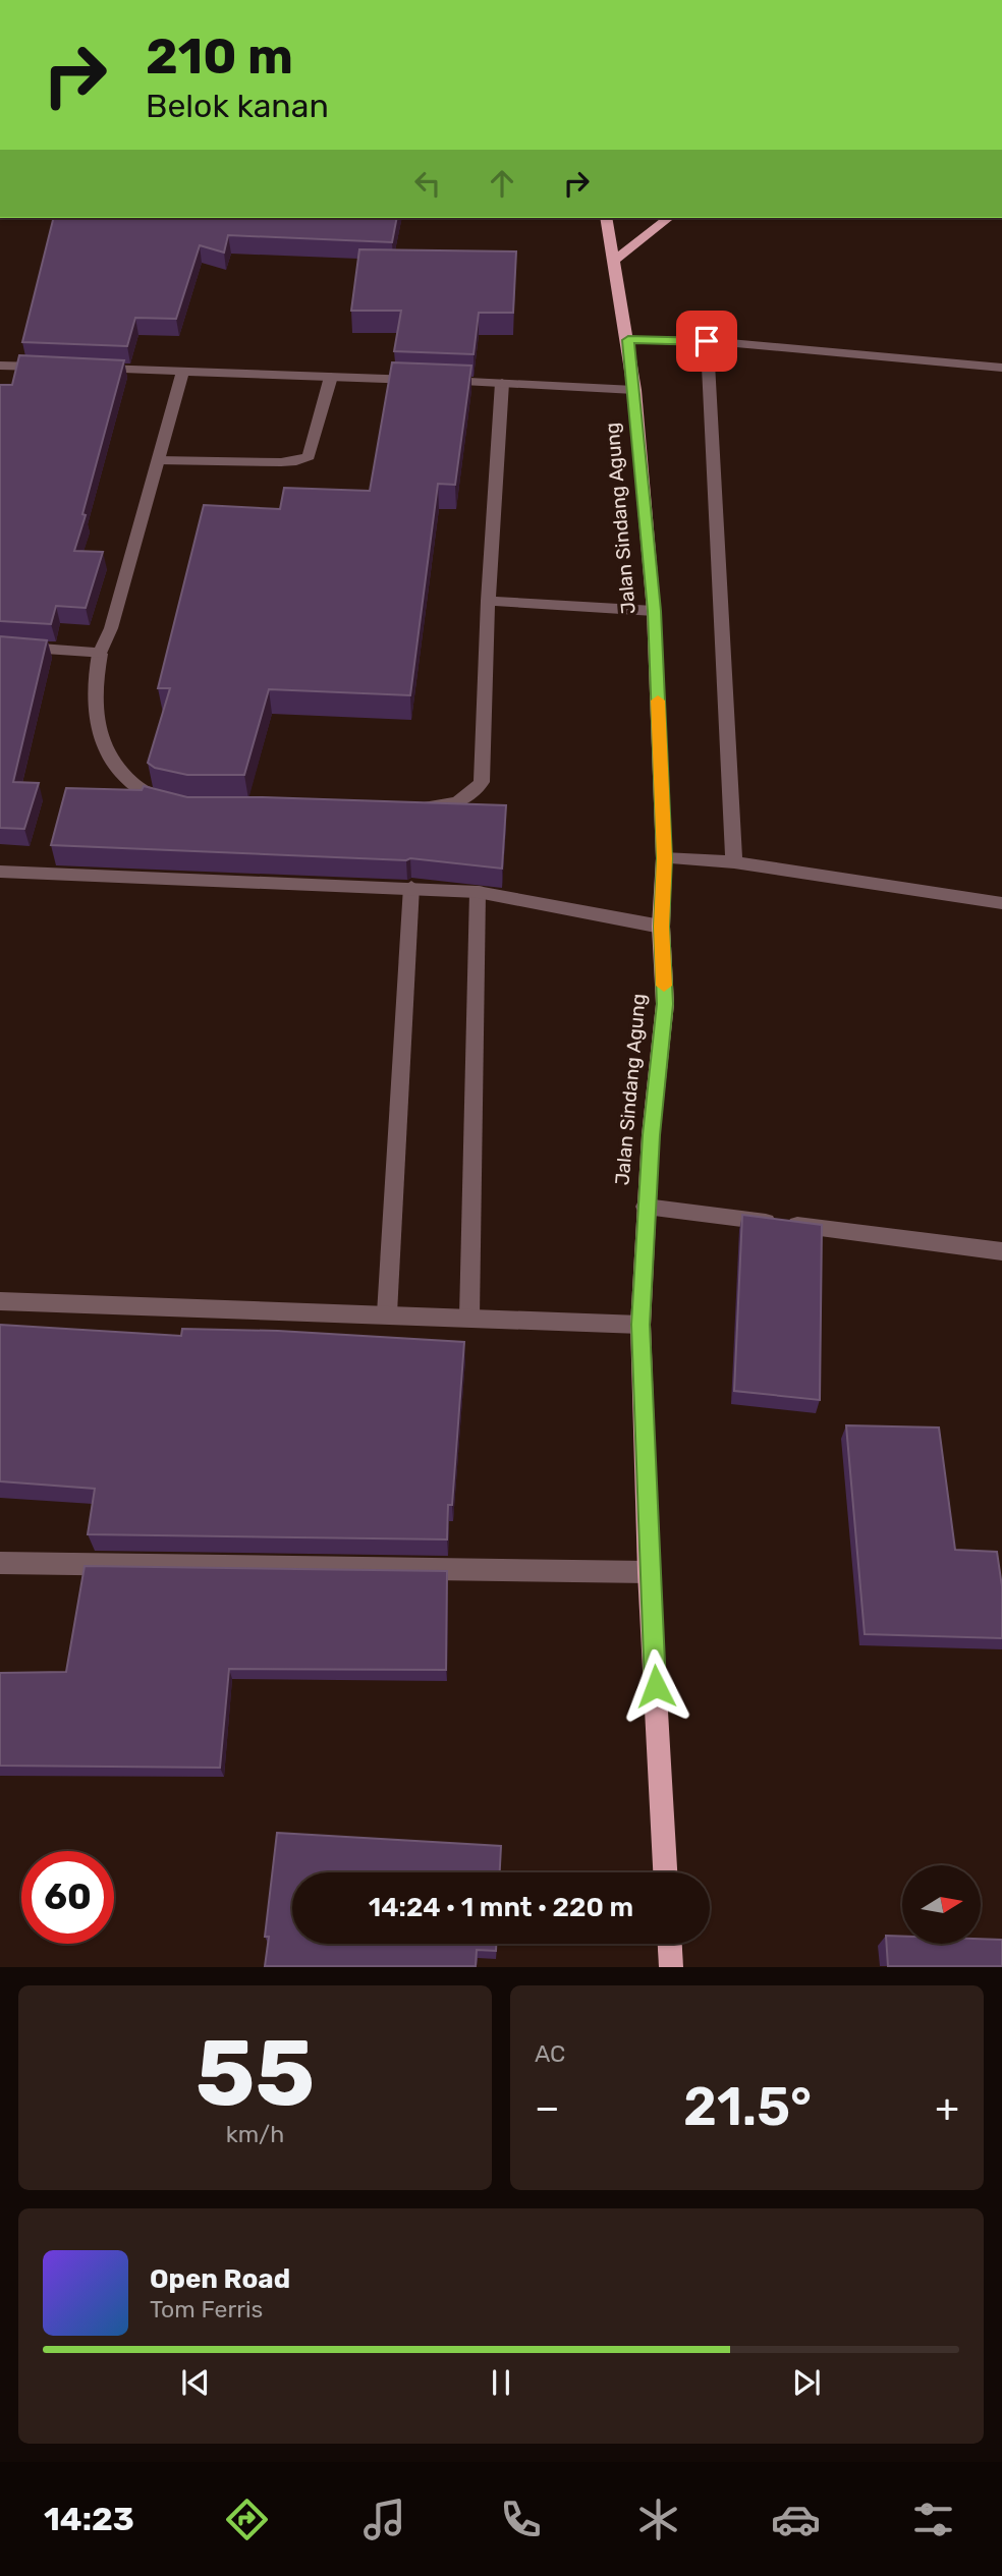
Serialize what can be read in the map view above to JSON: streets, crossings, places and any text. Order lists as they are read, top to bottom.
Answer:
{
  "streets": {
    "main road": ["Jalan Sindang Agung"]
  },
  "north": "right",
  "page": {
    "turn": ["210 m", "Belok kanan"],
    "limit": "60",
    "trip": "14:24 · 1 mnt · 220 m",
    "tile": [
      ["55", "km/h"],
      "AC"
    ],
    "heat": ["−", "21.5°", "+"],
    "song": ["Open Road", "Tom Ferris"],
    "tabs": "14:23"
  }
}
